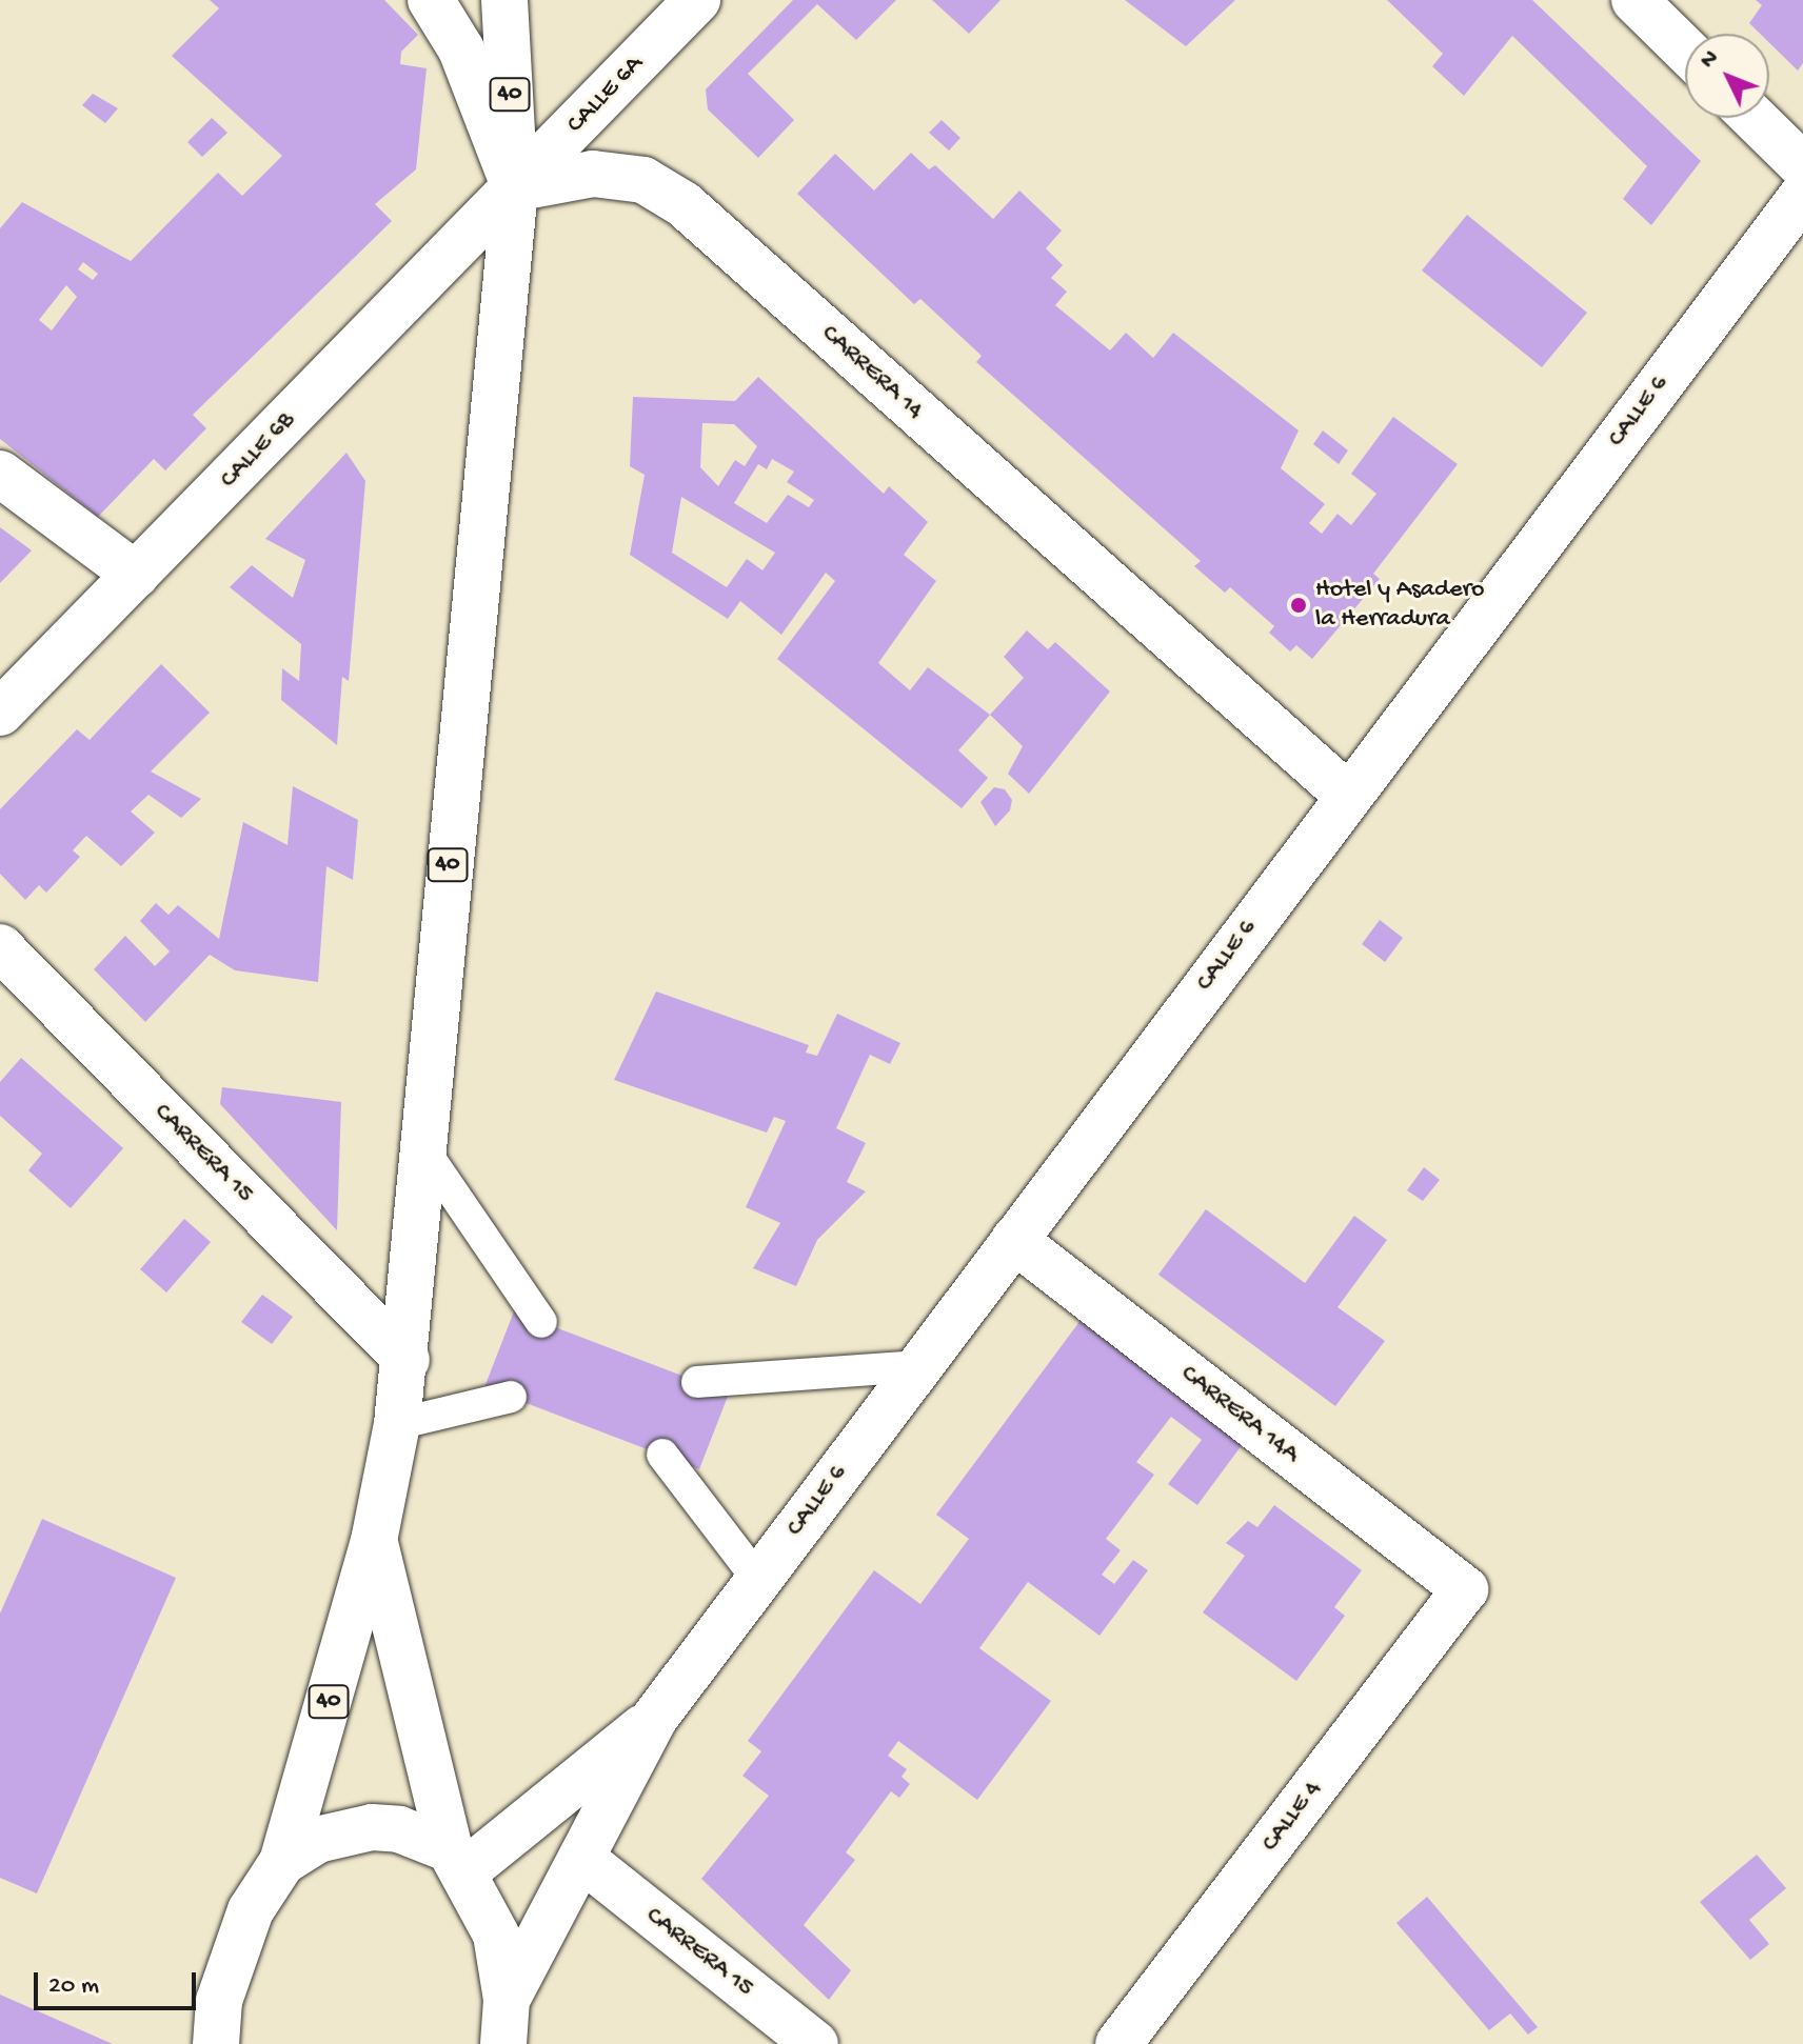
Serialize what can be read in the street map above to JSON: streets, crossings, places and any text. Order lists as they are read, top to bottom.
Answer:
{
  "streets": {
    "main road": [
      "40",
      "CALLE 6A",
      "CARRERA 14",
      "CALLE 6",
      "CALLE 6B",
      "CARRERA 15",
      "CARRERA 14A",
      "CALLE 4"
    ]
  },
  "crossings": [
    ["40", "CALLE 6A"],
    ["40", "CARRERA 14"],
    ["40", "CALLE 6"],
    ["40", "CALLE 6B"],
    ["40", "CARRERA 15"],
    ["CALLE 6A", "CARRERA 14"],
    ["CALLE 6A", "CALLE 6B"],
    ["CARRERA 14", "CALLE 6"],
    ["CARRERA 14", "CALLE 6B"],
    ["CALLE 6", "CARRERA 15"],
    ["CALLE 6", "CARRERA 14A"],
    ["CARRERA 14A", "CALLE 4"]
  ],
  "places": ["Hotel y Asadero la Herradura"],
  "scale_bar": "20 m",
  "north": "top left"
}
